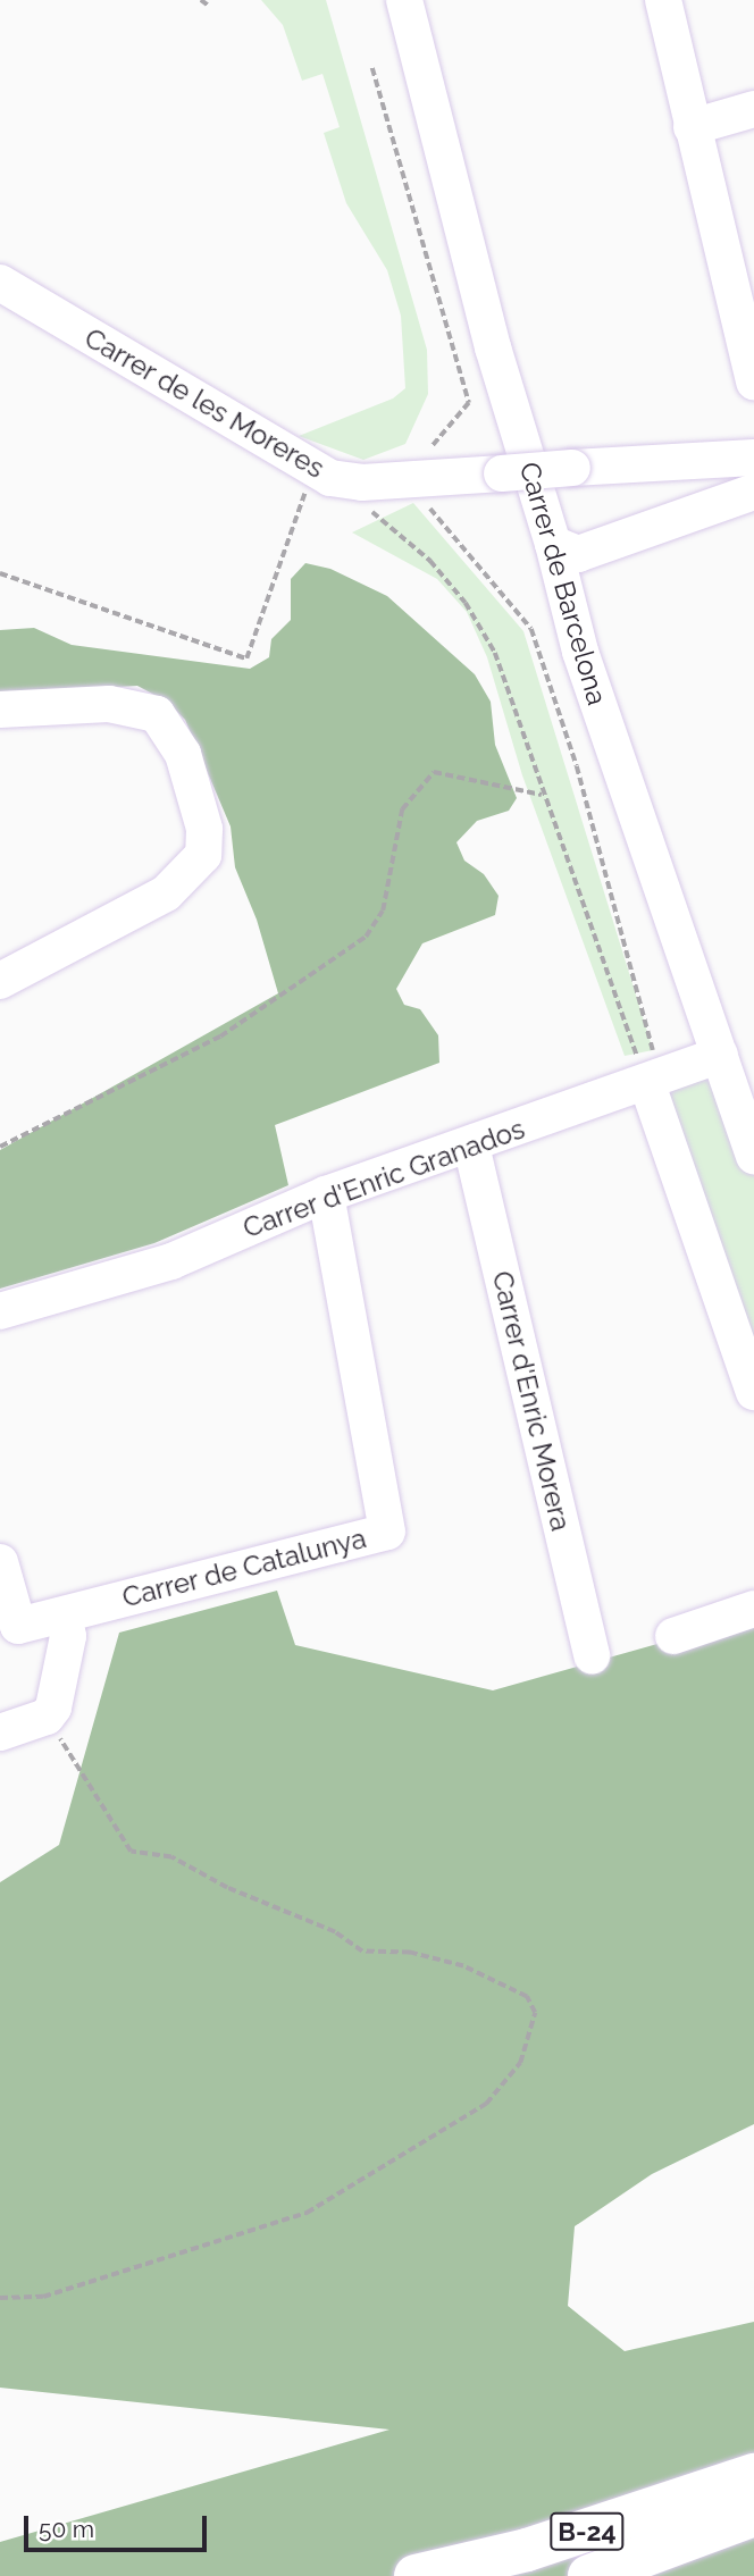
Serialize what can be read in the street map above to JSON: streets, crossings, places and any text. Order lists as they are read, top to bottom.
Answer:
{
  "streets": {
    "highway": ["B-24"],
    "street": [
      "Carrer de les Moreres",
      "Carrer de Barcelona",
      "Carrer d'Enric Granados",
      "Carrer d'Enric Morera",
      "Carrer de Catalunya"
    ]
  },
  "crossings": [
    ["Carrer de Barcelona", "Carrer d'Enric Granados"],
    ["Carrer d'Enric Granados", "Carrer d'Enric Morera"],
    ["Carrer d'Enric Granados", "Carrer de Catalunya"]
  ],
  "scale_bar": "50 m"
}
